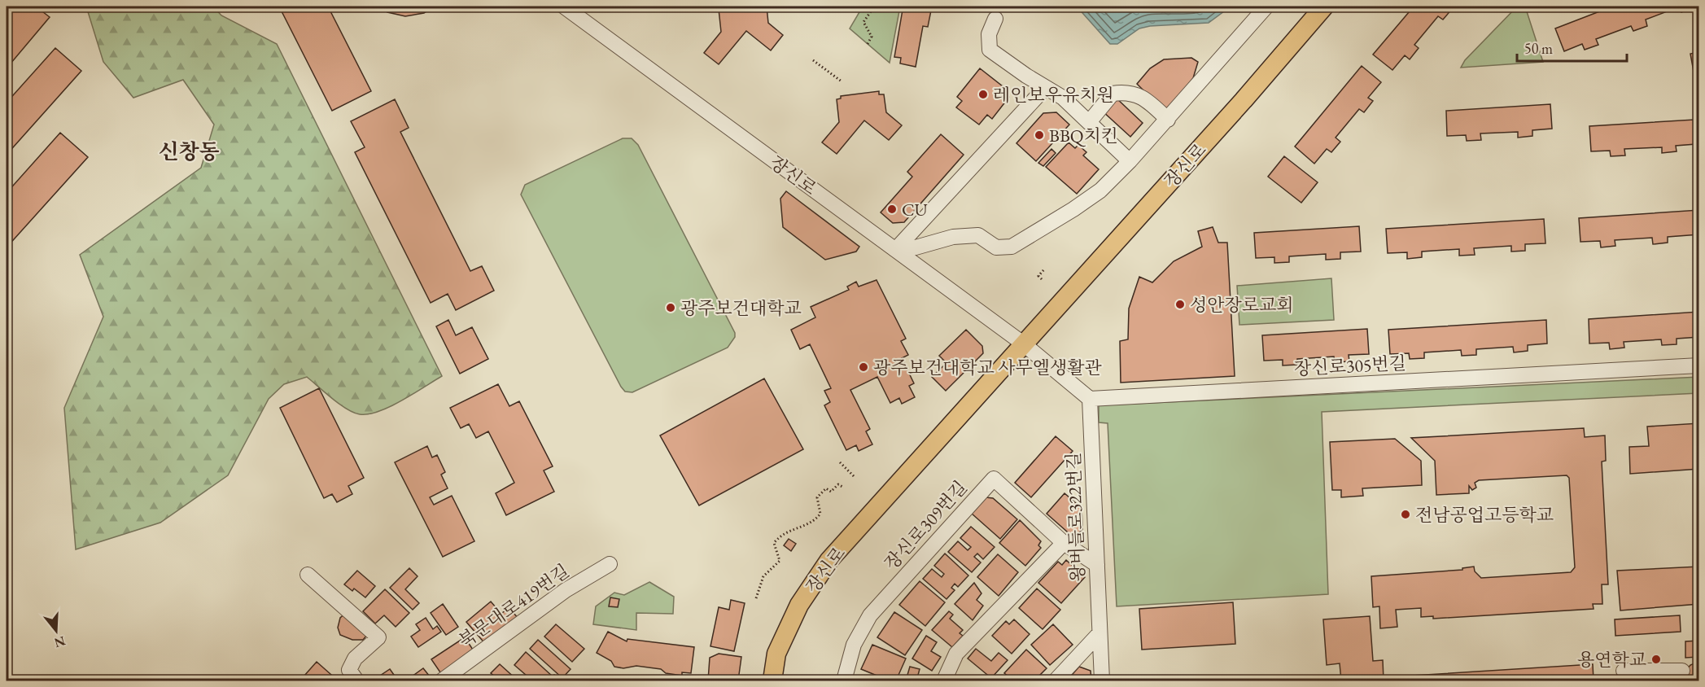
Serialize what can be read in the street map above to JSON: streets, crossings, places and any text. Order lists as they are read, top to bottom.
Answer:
{
  "streets": {
    "main road": ["장신로"],
    "street": [
      "장신로305번길",
      "왕버들로322번길",
      "장신로309번길",
      "북문대로419번길"
    ]
  },
  "crossings": [
    ["장신로305번길", "왕버들로322번길"],
    ["왕버들로322번길", "장신로309번길"]
  ],
  "districts": ["신창동"],
  "places": [
    "레인보우유치원",
    "BBQ치킨",
    "CU",
    "성안장로교회",
    "광주보건대학교",
    "광주보건대학교 사무엘생활관",
    "전남공업고등학교",
    "용연학교"
  ],
  "scale_bar": "50 m",
  "north": "bottom"
}
